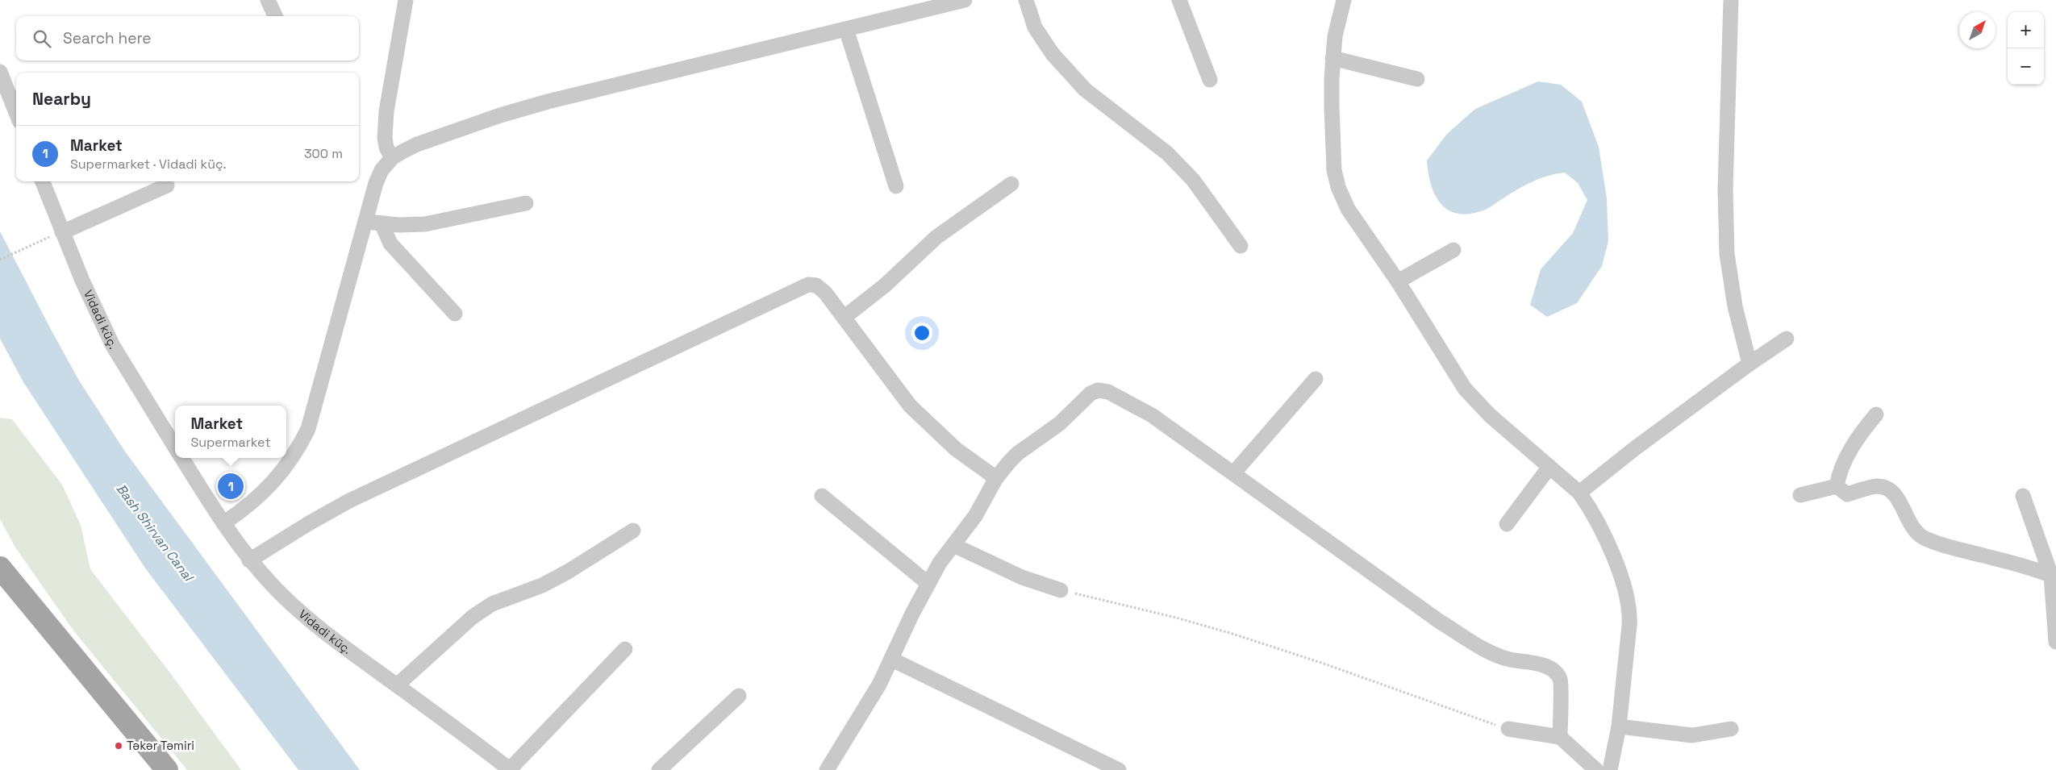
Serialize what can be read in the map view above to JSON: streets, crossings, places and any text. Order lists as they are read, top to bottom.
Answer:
{
  "streets": {
    "street": ["Vidadi küç."]
  },
  "water": ["Bash Shirvan Canal"],
  "places": ["Təkər Təmiri"],
  "north": "top right",
  "page": {
    "map_buttons": ["+", "−"],
    "search": "Search here",
    "heading": "Nearby",
    "list": [
      {
        "mark": "1",
        "name": "Market",
        "note": "Supermarket · Vidadi küç.",
        "value": "300 m"
      }
    ],
    "popup": ["Market", "Supermarket"],
    "pins": "1"
  }
}
